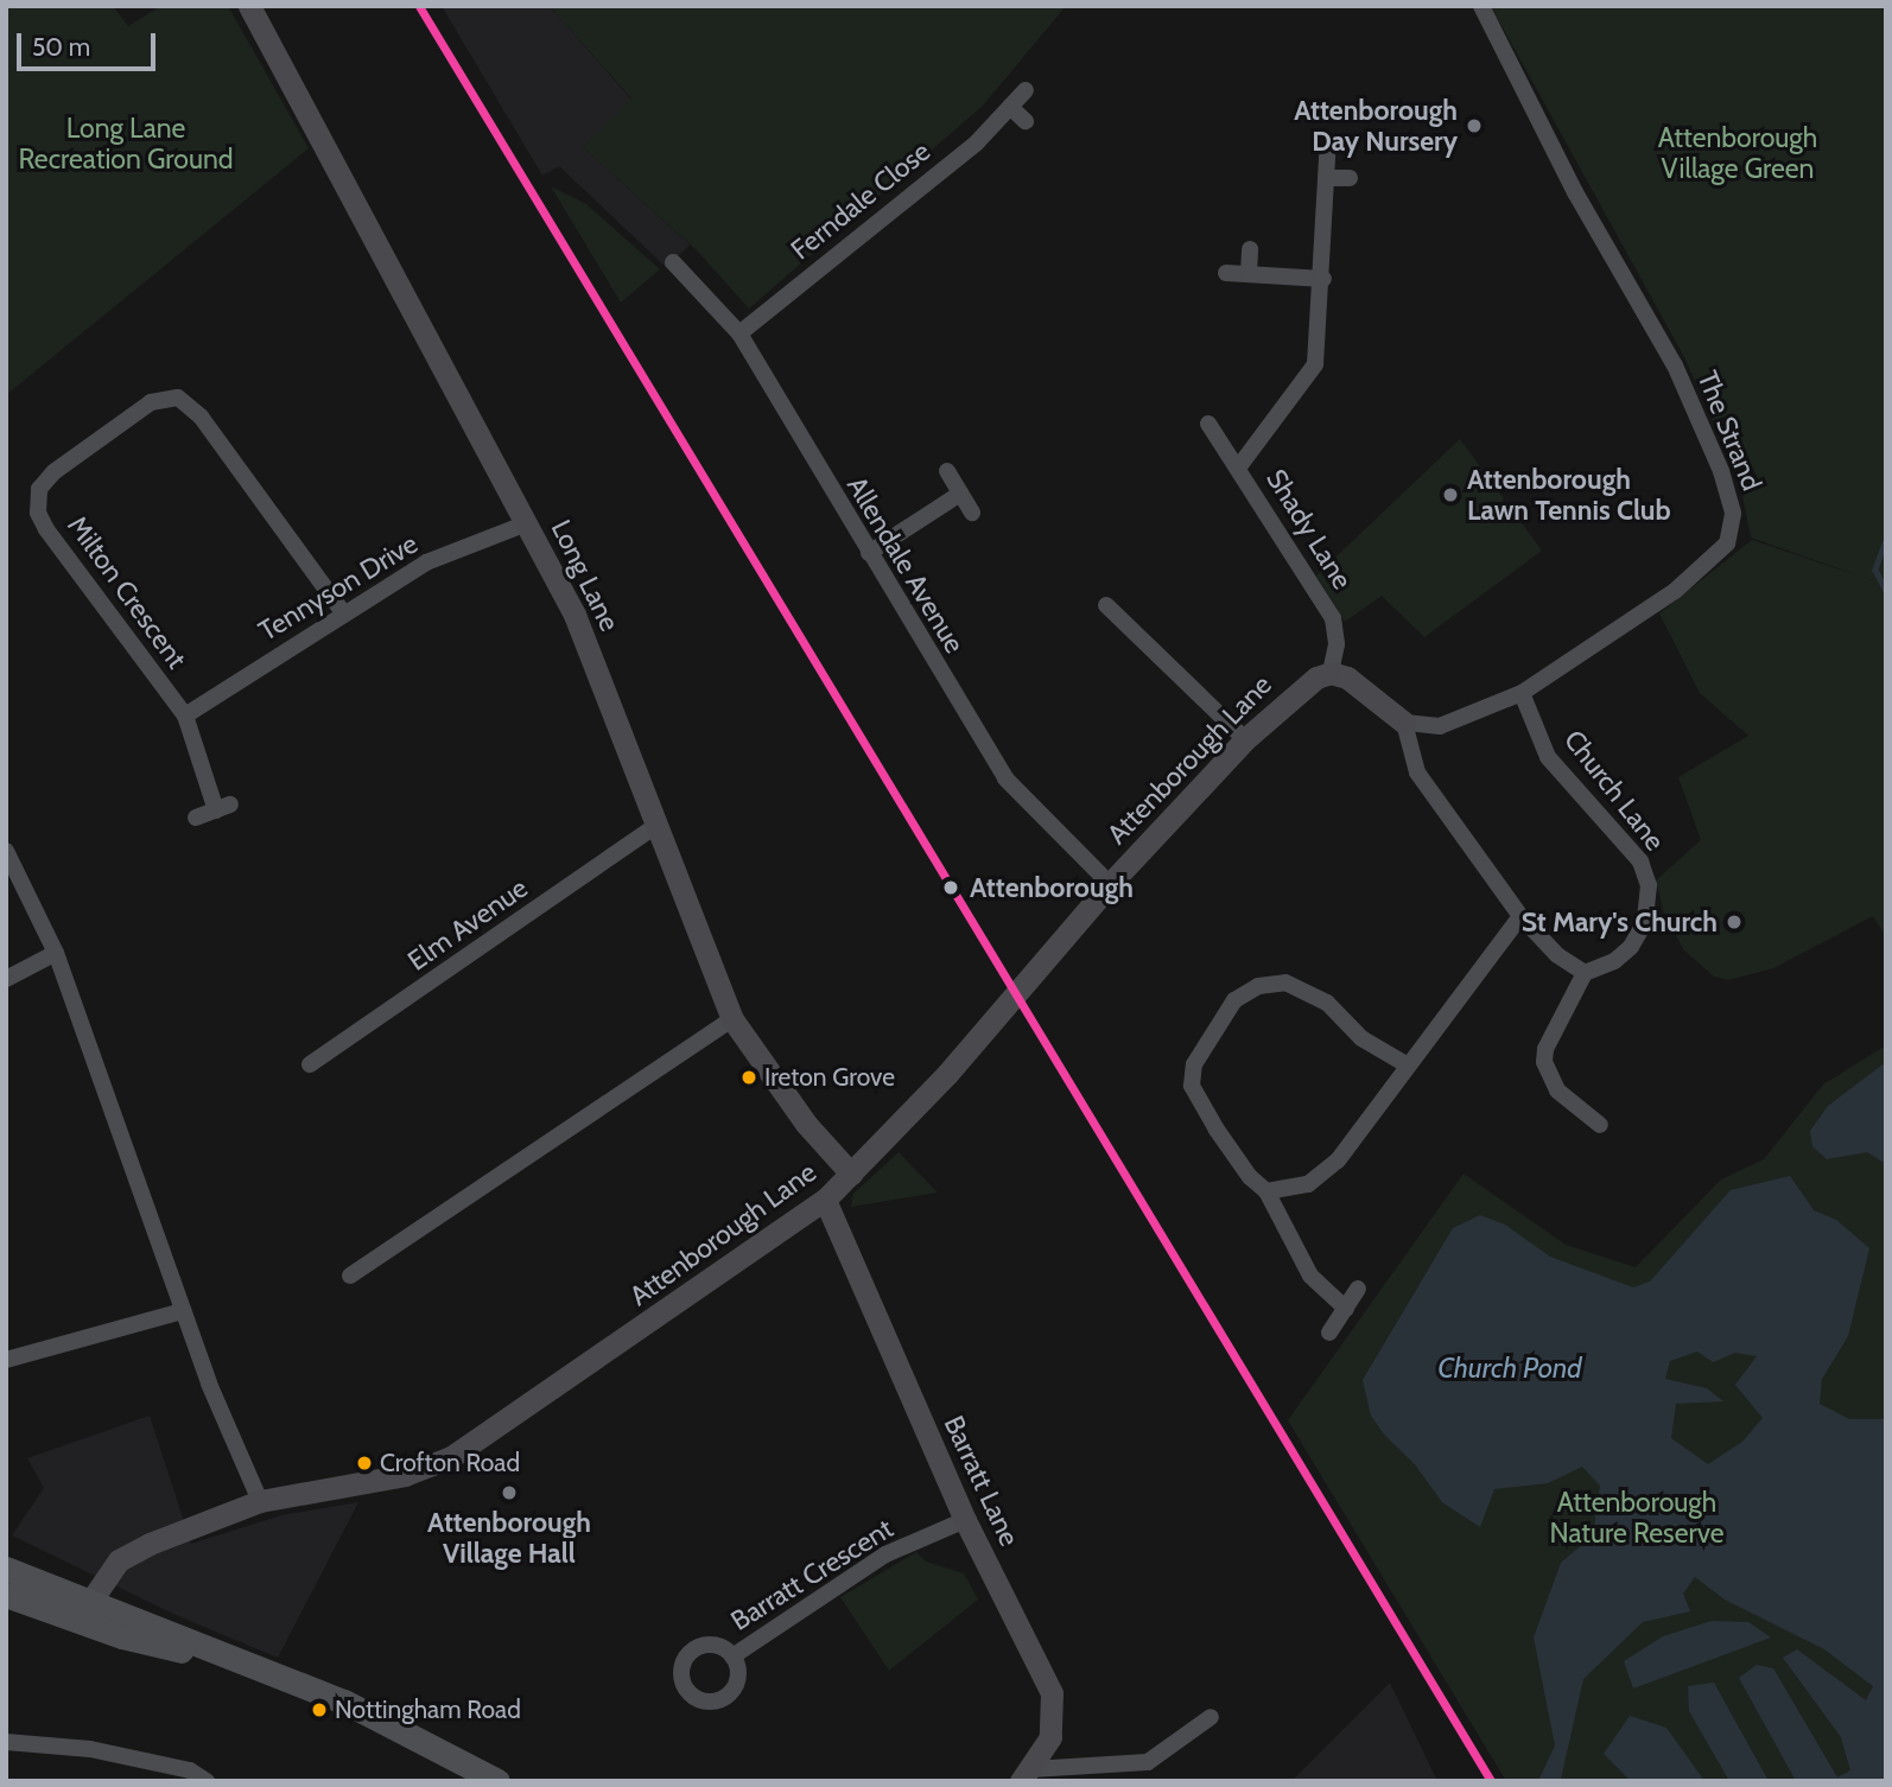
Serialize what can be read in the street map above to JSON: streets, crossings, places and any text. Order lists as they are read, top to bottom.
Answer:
{
  "streets": {
    "street": [
      "Ferndale Close",
      "The Strand",
      "Shady Lane",
      "Allendale Avenue",
      "Long Lane",
      "Tennyson Drive",
      "Milton Crescent",
      "Attenborough Lane",
      "Church Lane",
      "Elm Avenue",
      "Barratt Lane",
      "Barratt Crescent"
    ]
  },
  "crossings": [
    ["Ferndale Close", "Allendale Avenue"],
    ["The Strand", "Church Lane"],
    ["Shady Lane", "Attenborough Lane"],
    ["Allendale Avenue", "Attenborough Lane"],
    ["Long Lane", "Tennyson Drive"],
    ["Long Lane", "Attenborough Lane"],
    ["Long Lane", "Elm Avenue"],
    ["Tennyson Drive", "Milton Crescent"],
    ["Attenborough Lane", "Barratt Lane"],
    ["Barratt Lane", "Barratt Crescent"]
  ],
  "water": ["Church Pond"],
  "parks": ["Long Lane Recreation Ground", "Attenborough Village Green", "Attenborough Nature Reserve"],
  "places": [
    "Attenborough Day Nursery",
    "Attenborough Lawn Tennis Club",
    "Attenborough",
    "St Mary's Church",
    "Ireton Grove",
    "Crofton Road",
    "Attenborough Village Hall",
    "Nottingham Road"
  ],
  "scale_bar": "50 m"
}
